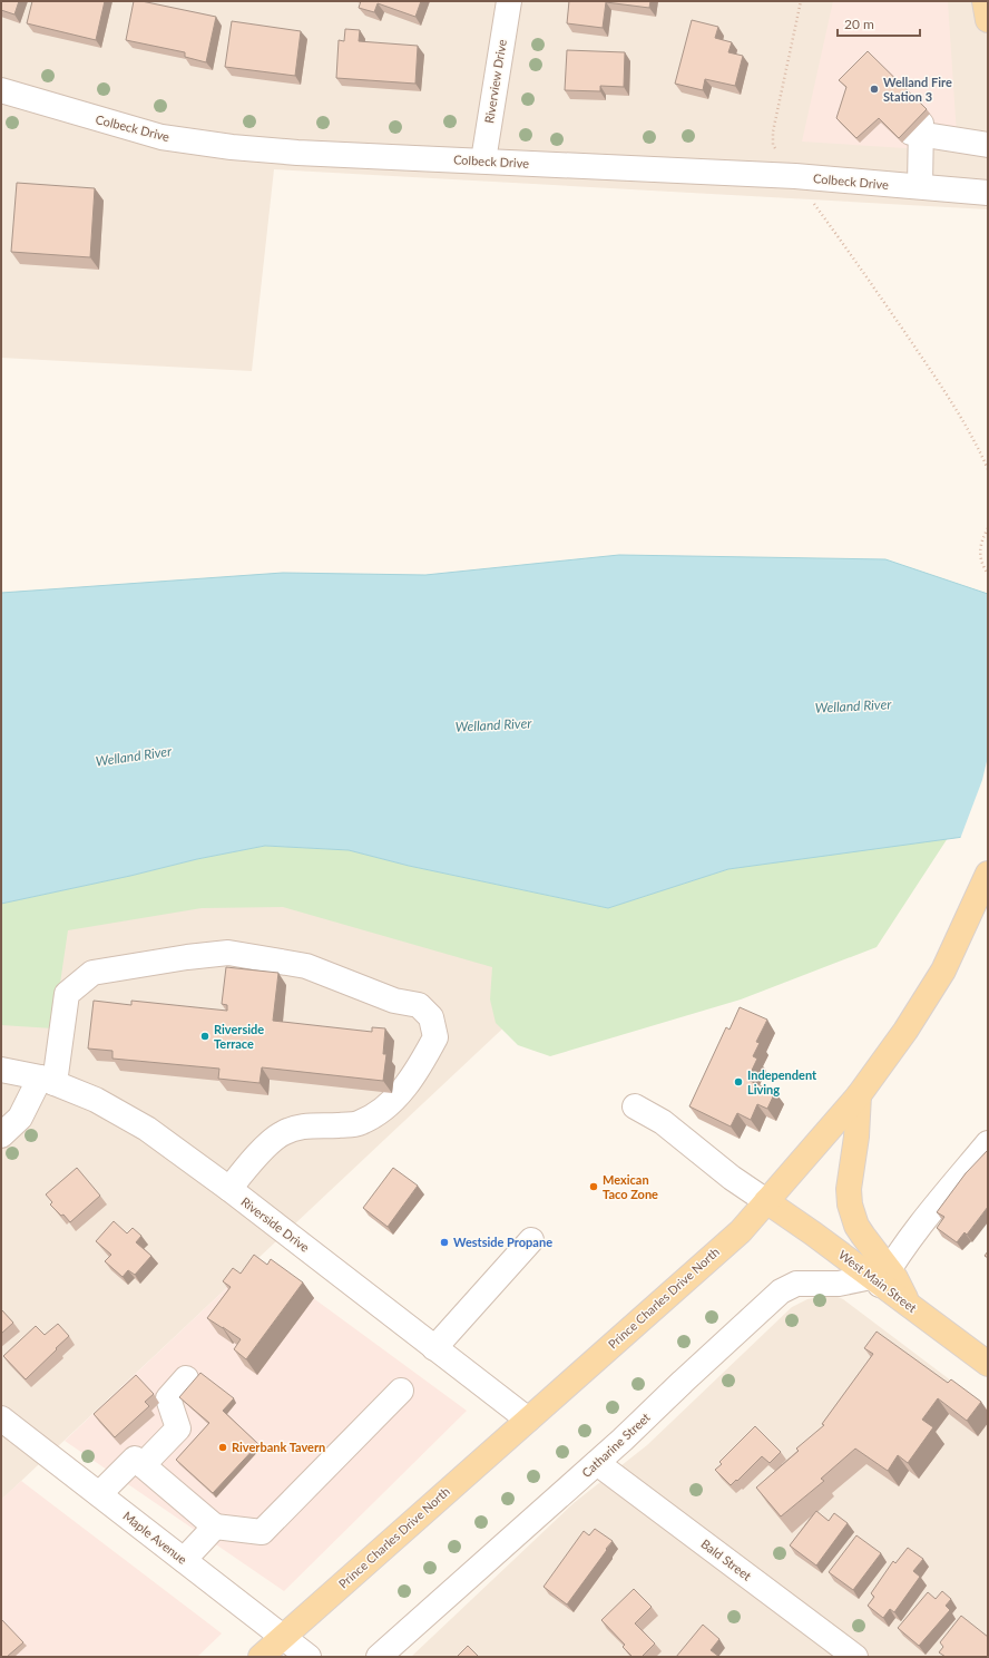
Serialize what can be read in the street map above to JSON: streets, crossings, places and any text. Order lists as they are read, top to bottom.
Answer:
{
  "streets": {
    "main road": ["West Main Street", "Prince Charles Drive North"],
    "street": [
      "Riverview Drive",
      "Colbeck Drive",
      "Riverside Drive",
      "Catharine Street",
      "Maple Avenue",
      "Bald Street"
    ]
  },
  "crossings": [
    ["Riverview Drive", "Colbeck Drive"],
    ["Riverside Drive", "Prince Charles Drive North"],
    ["West Main Street", "Prince Charles Drive North"],
    ["West Main Street", "Catharine Street"],
    ["Prince Charles Drive North", "Maple Avenue"],
    ["Catharine Street", "Bald Street"]
  ],
  "water": ["Welland River"],
  "places": [
    "Welland Fire Station 3",
    "Riverside Terrace",
    "Independent Living",
    "Mexican Taco Zone",
    "Westside Propane",
    "Riverbank Tavern"
  ],
  "scale_bar": "20 m"
}
